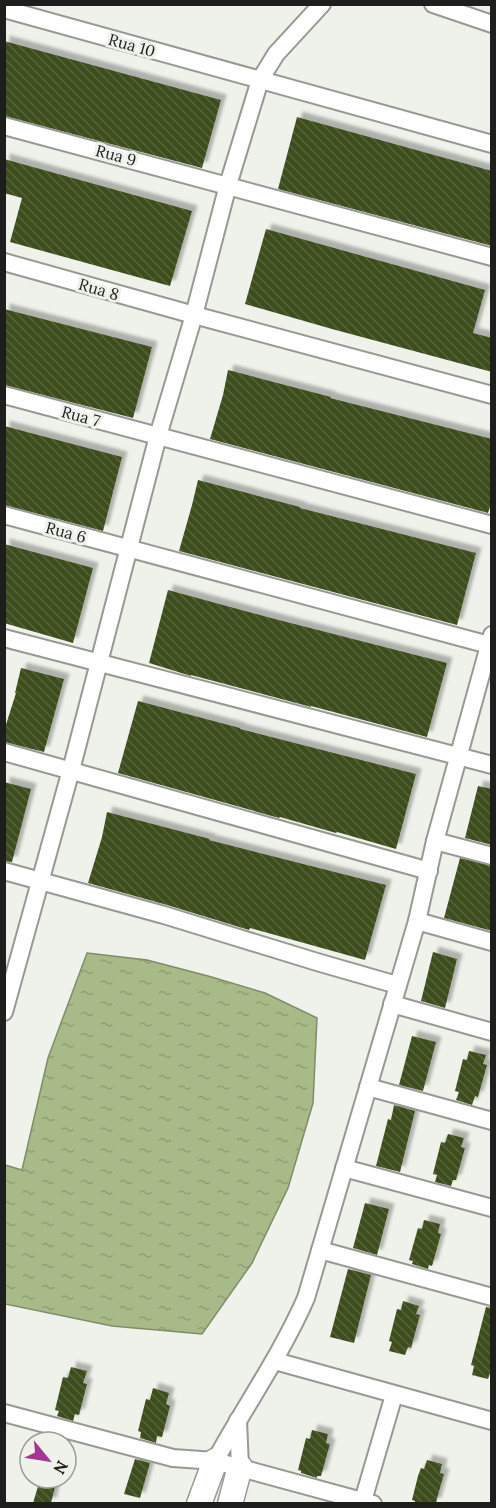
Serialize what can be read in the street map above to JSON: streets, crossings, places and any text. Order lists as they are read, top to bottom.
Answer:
{
  "streets": {
    "street": [
      "Rua 10",
      "Rua 9",
      "Rua 8",
      "Rua 7",
      "Rua 6"
    ]
  },
  "north": "bottom right"
}
